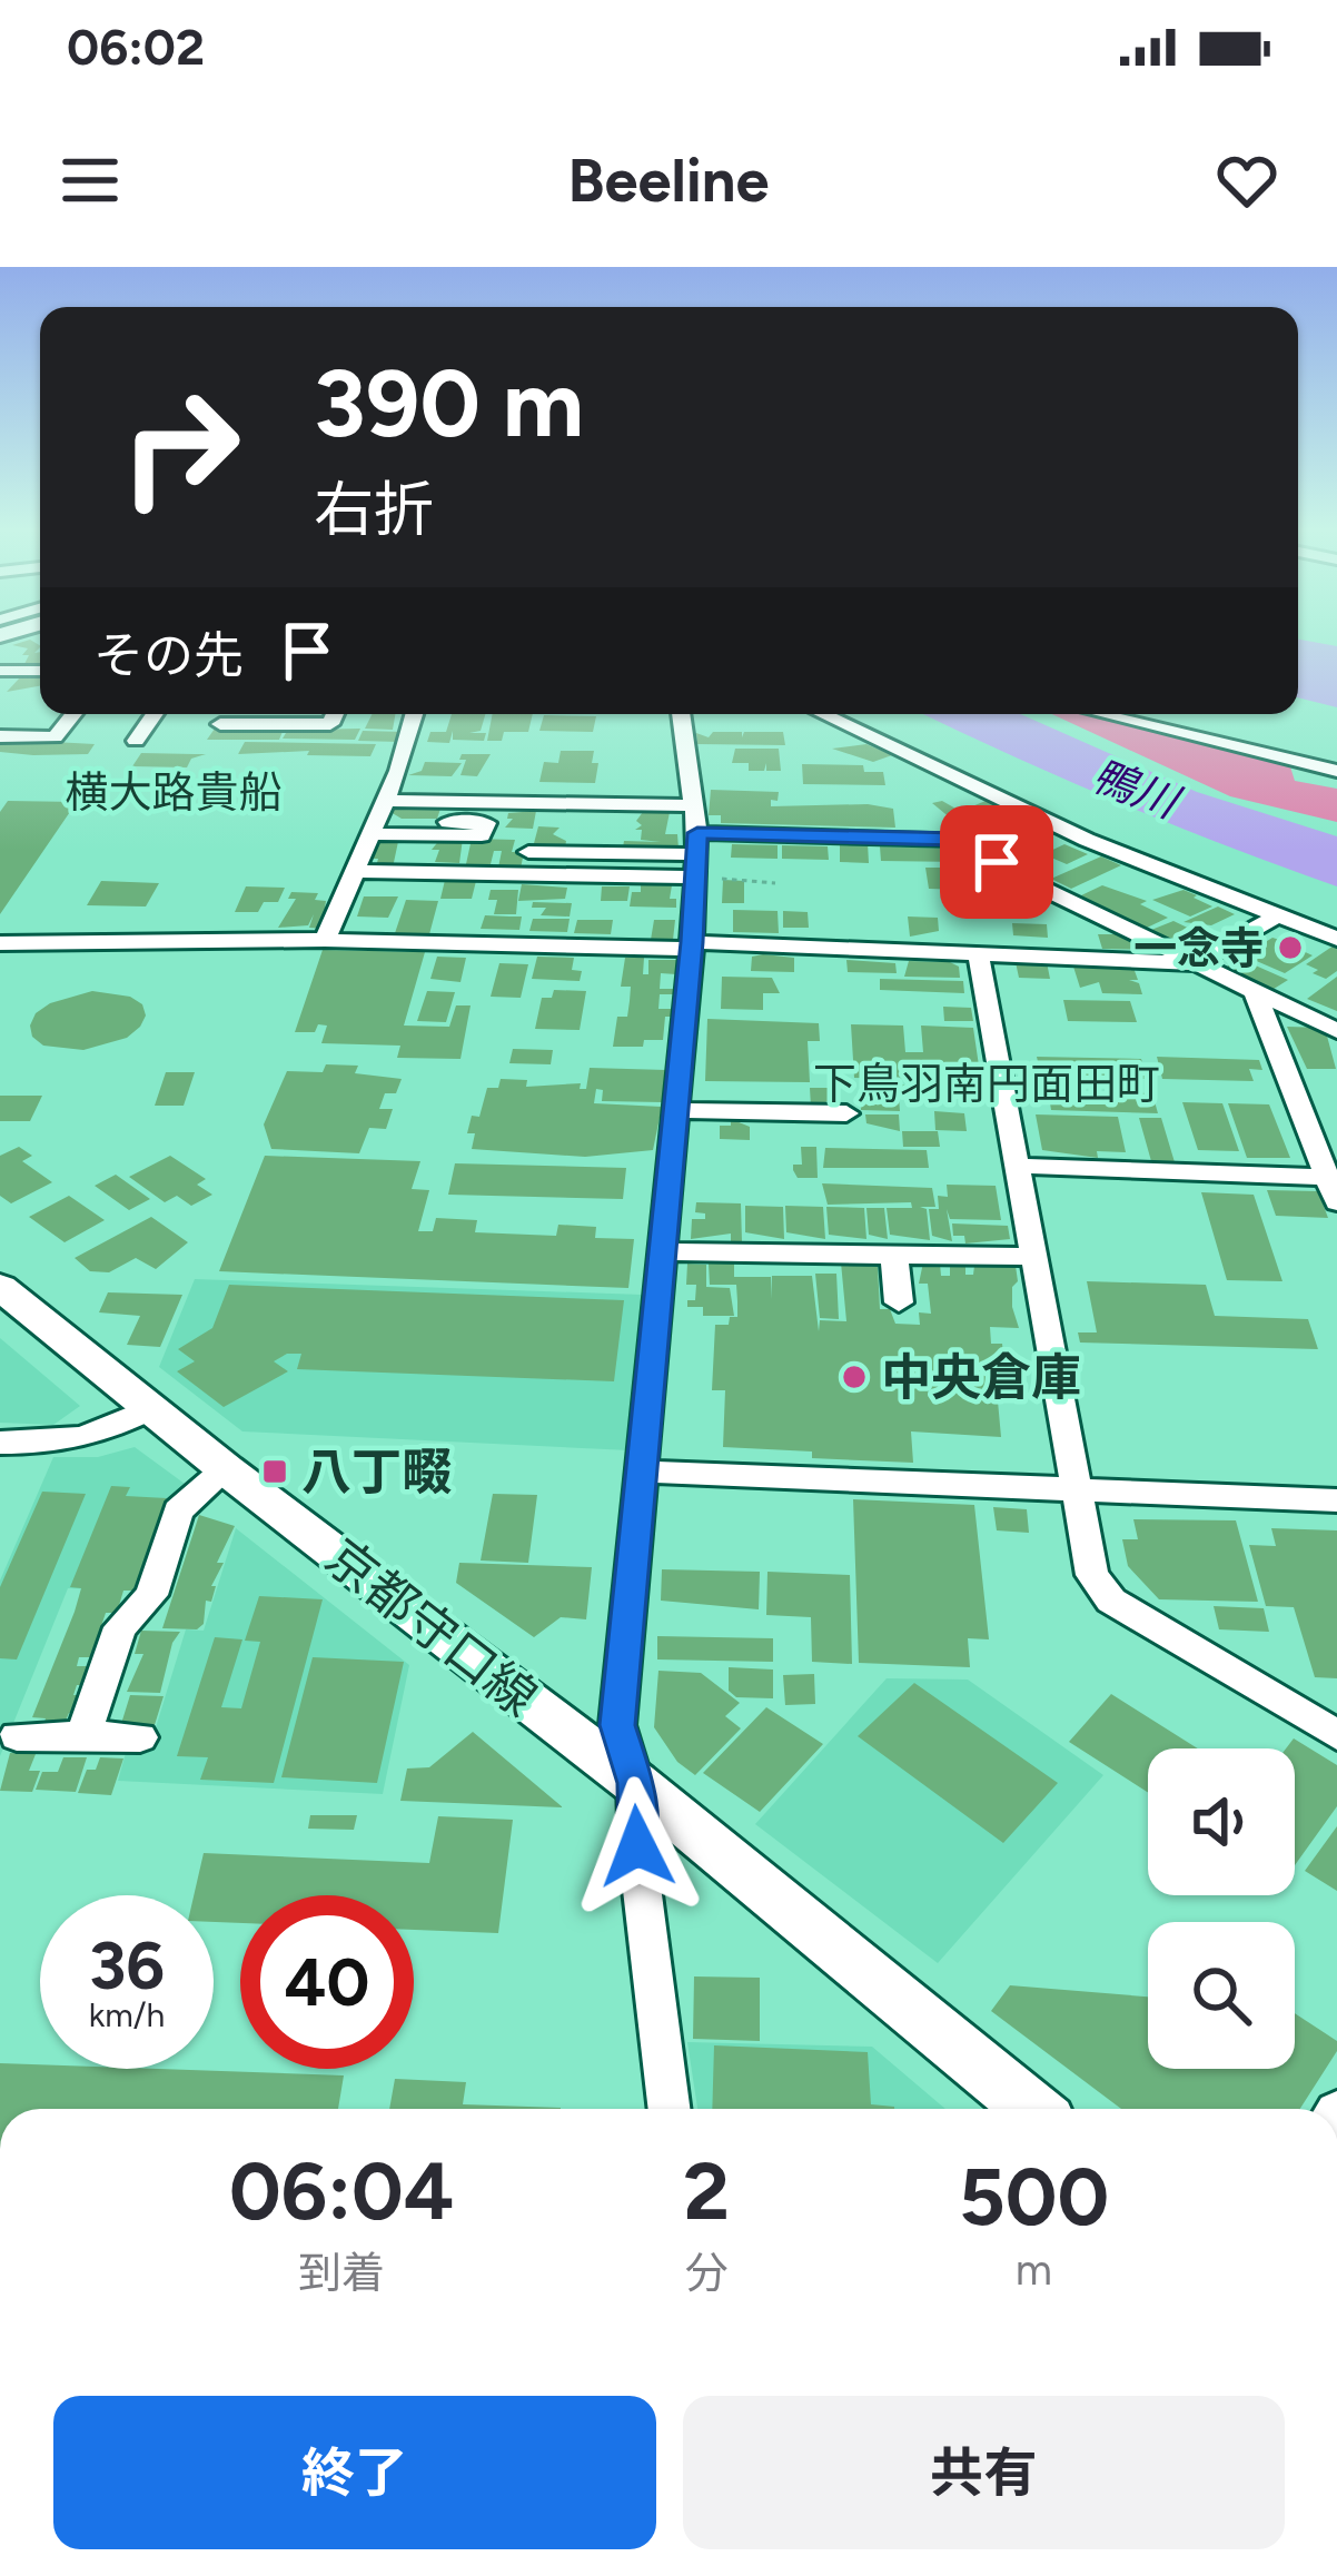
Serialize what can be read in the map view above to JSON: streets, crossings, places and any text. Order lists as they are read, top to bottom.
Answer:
{
  "streets": {
    "main road": ["京都守口線"]
  },
  "districts": ["横大路貴船", "下鳥羽南円面田町"],
  "water": ["鴨川"],
  "places": {
    "other": ["一念寺", "中央倉庫"],
    "transit": ["八丁畷"]
  },
  "page": {
    "status": "06:02",
    "header": "Beeline",
    "turn": ["390 m", "右折"],
    "then": "その先",
    "speed": "36 km/h",
    "limit": "40",
    "eta": [
      "06:04",
      "到着",
      "2",
      "分",
      "500",
      "m"
    ],
    "buttons": ["終了", "共有"]
  }
}
